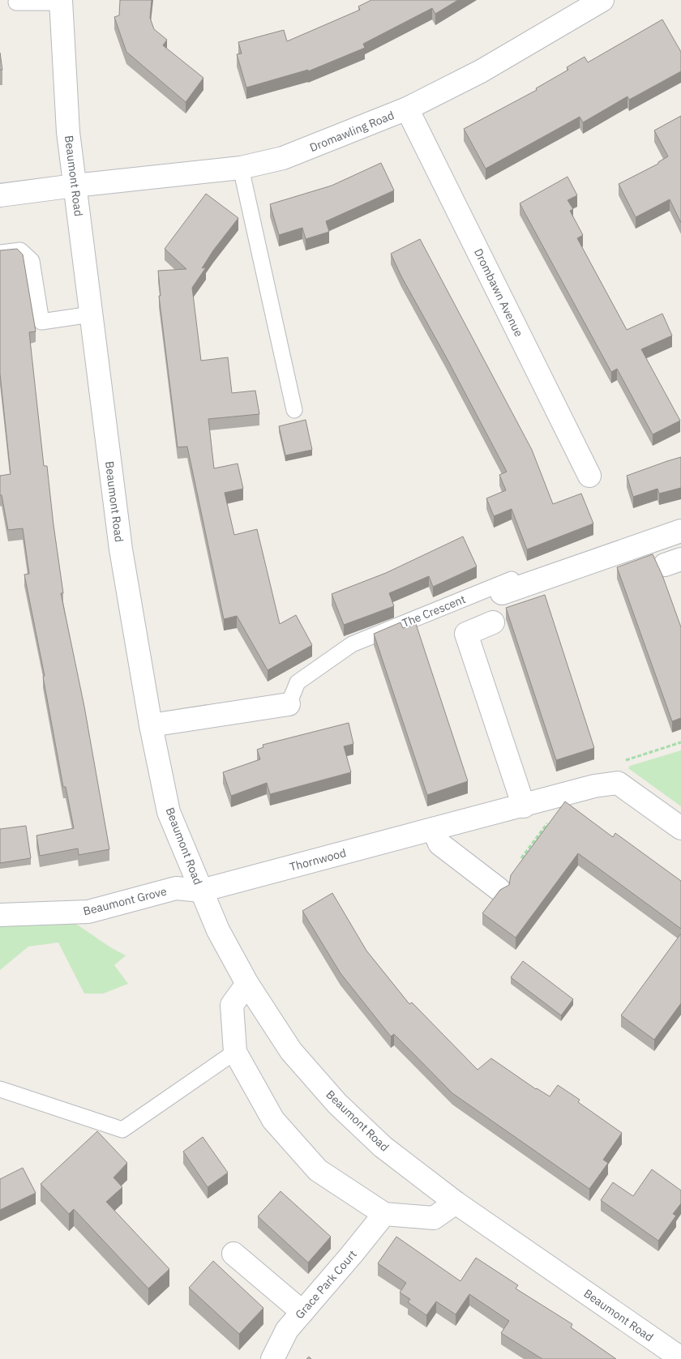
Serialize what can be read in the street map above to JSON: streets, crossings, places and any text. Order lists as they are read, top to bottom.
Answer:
{
  "streets": {
    "street": [
      "Dromawling Road",
      "Beaumont Road",
      "Drombawn Avenue",
      "The Crescent",
      "Thornwood",
      "Beaumont Grove",
      "Grace Park Court"
    ]
  },
  "crossings": [
    ["Dromawling Road", "Beaumont Road"],
    ["Dromawling Road", "Drombawn Avenue"],
    ["Beaumont Road", "The Crescent"],
    ["Beaumont Road", "Thornwood"],
    ["Beaumont Road", "Beaumont Grove"],
    ["Thornwood", "Beaumont Grove"]
  ]
}
